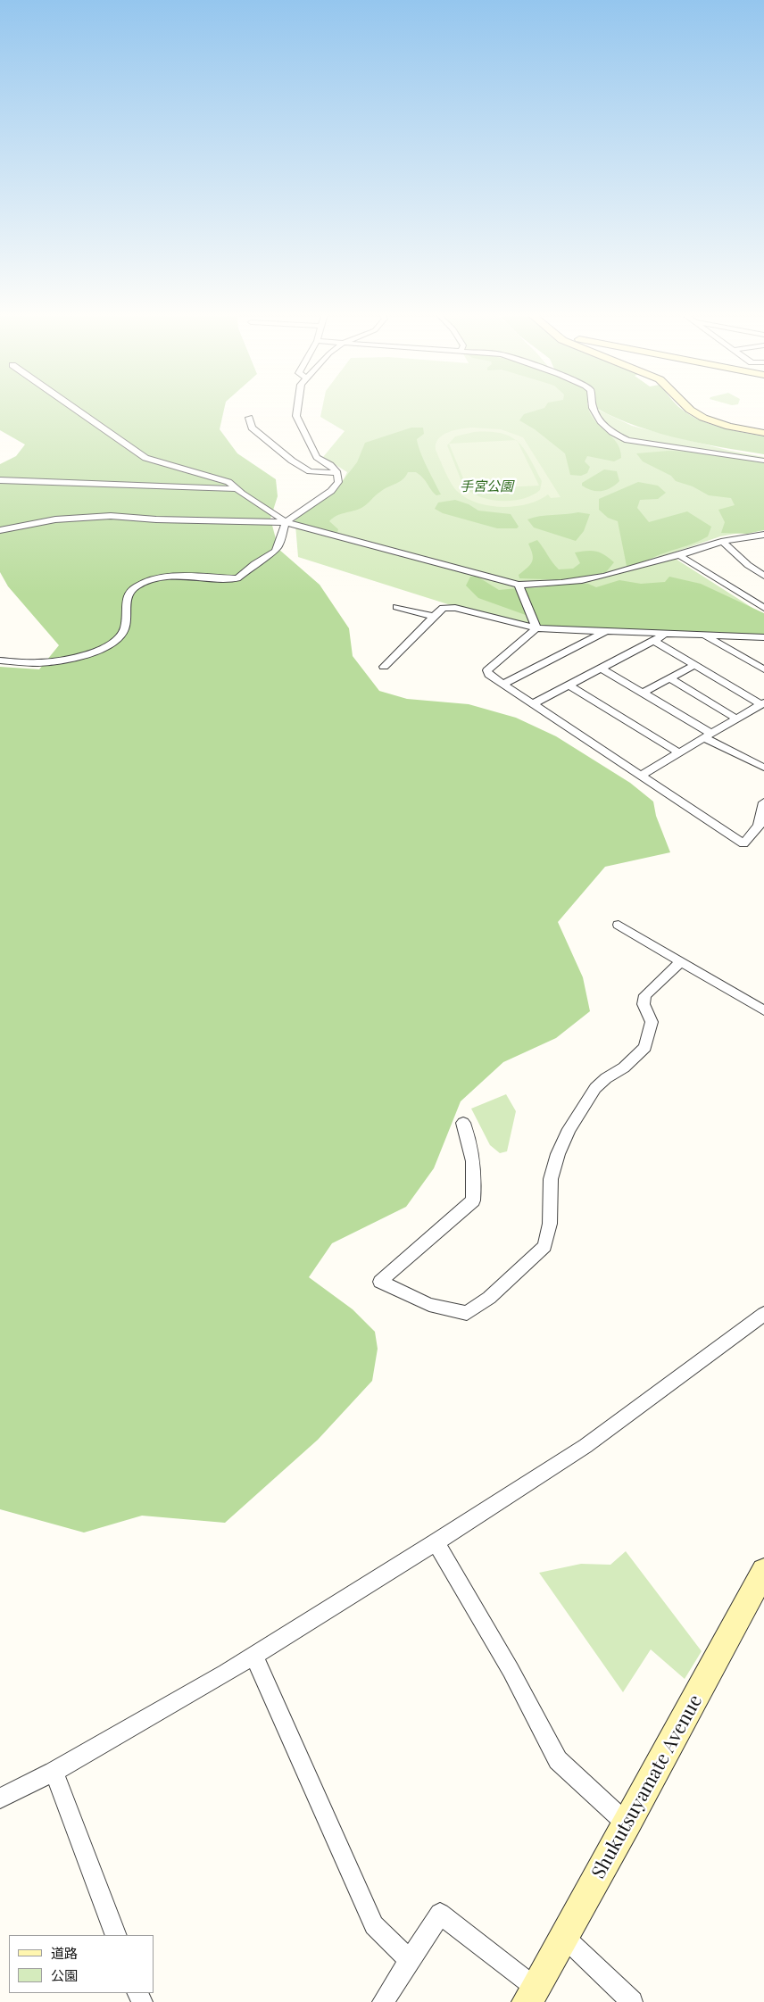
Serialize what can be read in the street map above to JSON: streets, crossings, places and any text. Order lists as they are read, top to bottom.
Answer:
{
  "streets": {
    "main road": ["Shukutsuyamate Avenue"]
  },
  "parks": ["手宮公園"],
  "legend": ["道路", "公園"]
}
